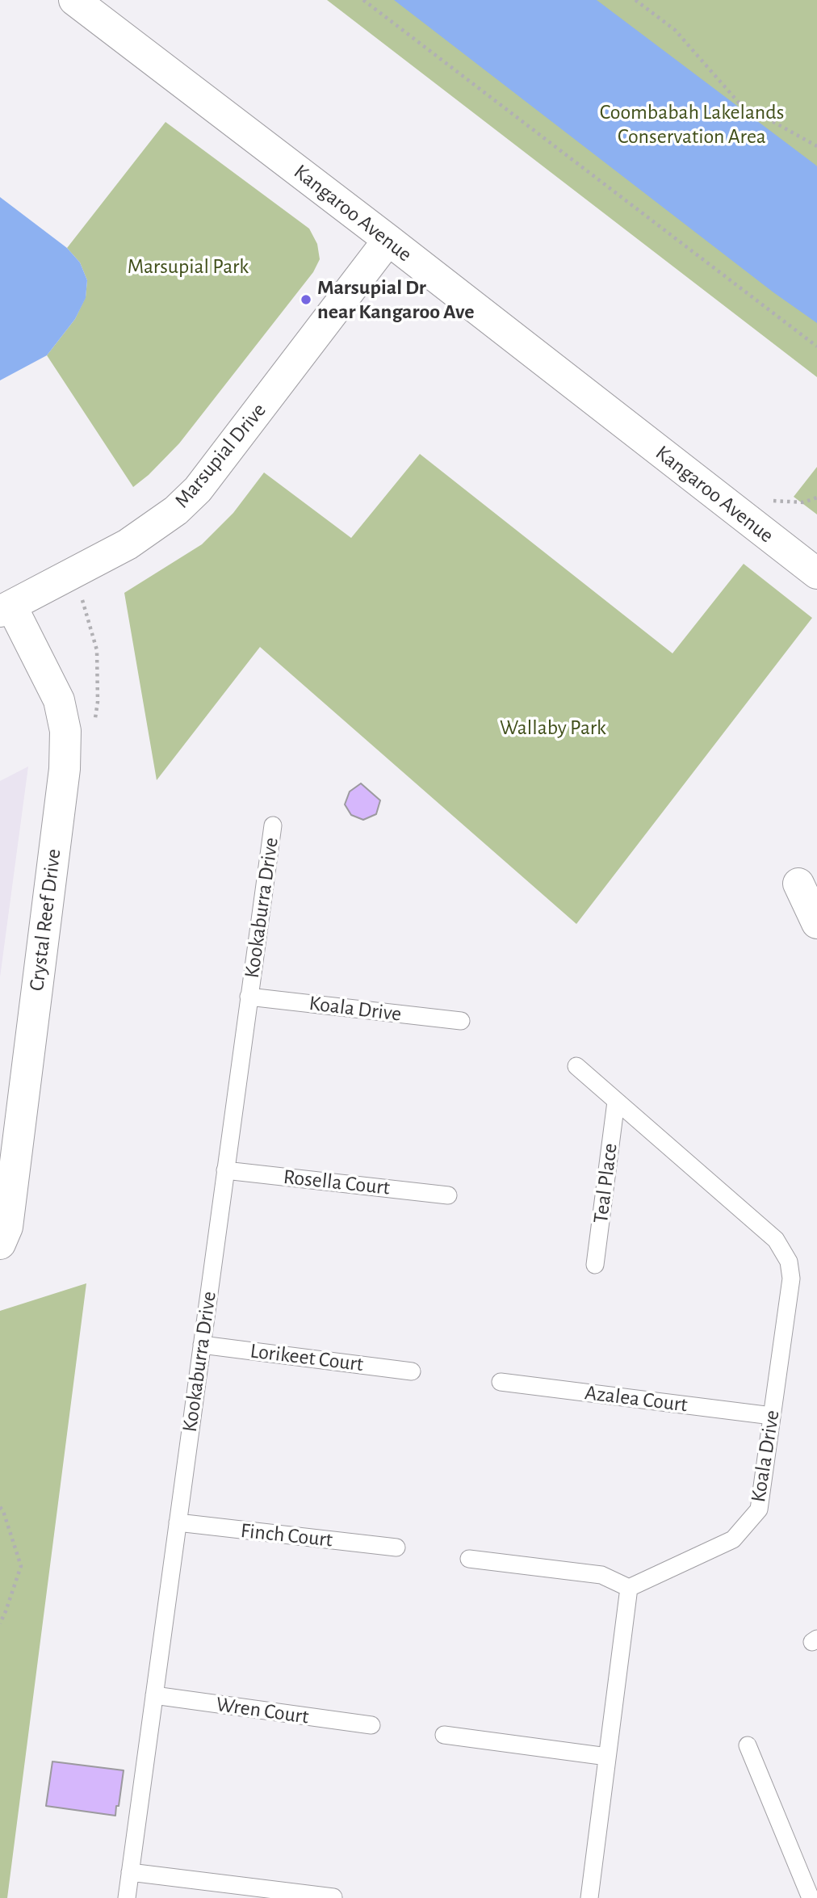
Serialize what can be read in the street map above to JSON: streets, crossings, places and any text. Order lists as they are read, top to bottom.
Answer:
{
  "streets": {
    "street": ["Kangaroo Avenue", "Marsupial Drive", "Crystal Reef Drive"],
    "lane": [
      "Kookaburra Drive",
      "Koala Drive",
      "Rosella Court",
      "Teal Place",
      "Lorikeet Court",
      "Azalea Court",
      "Finch Court",
      "Wren Court"
    ]
  },
  "crossings": [
    ["Kangaroo Avenue", "Marsupial Drive"],
    ["Marsupial Drive", "Crystal Reef Drive"],
    ["Kookaburra Drive", "Koala Drive"],
    ["Kookaburra Drive", "Rosella Court"],
    ["Kookaburra Drive", "Lorikeet Court"],
    ["Kookaburra Drive", "Finch Court"],
    ["Kookaburra Drive", "Wren Court"],
    ["Koala Drive", "Teal Place"],
    ["Koala Drive", "Azalea Court"]
  ],
  "parks": ["Coombabah Lakelands Conservation Area", "Marsupial Park", "Wallaby Park"],
  "places": ["Marsupial Dr near Kangaroo Ave"]
}
